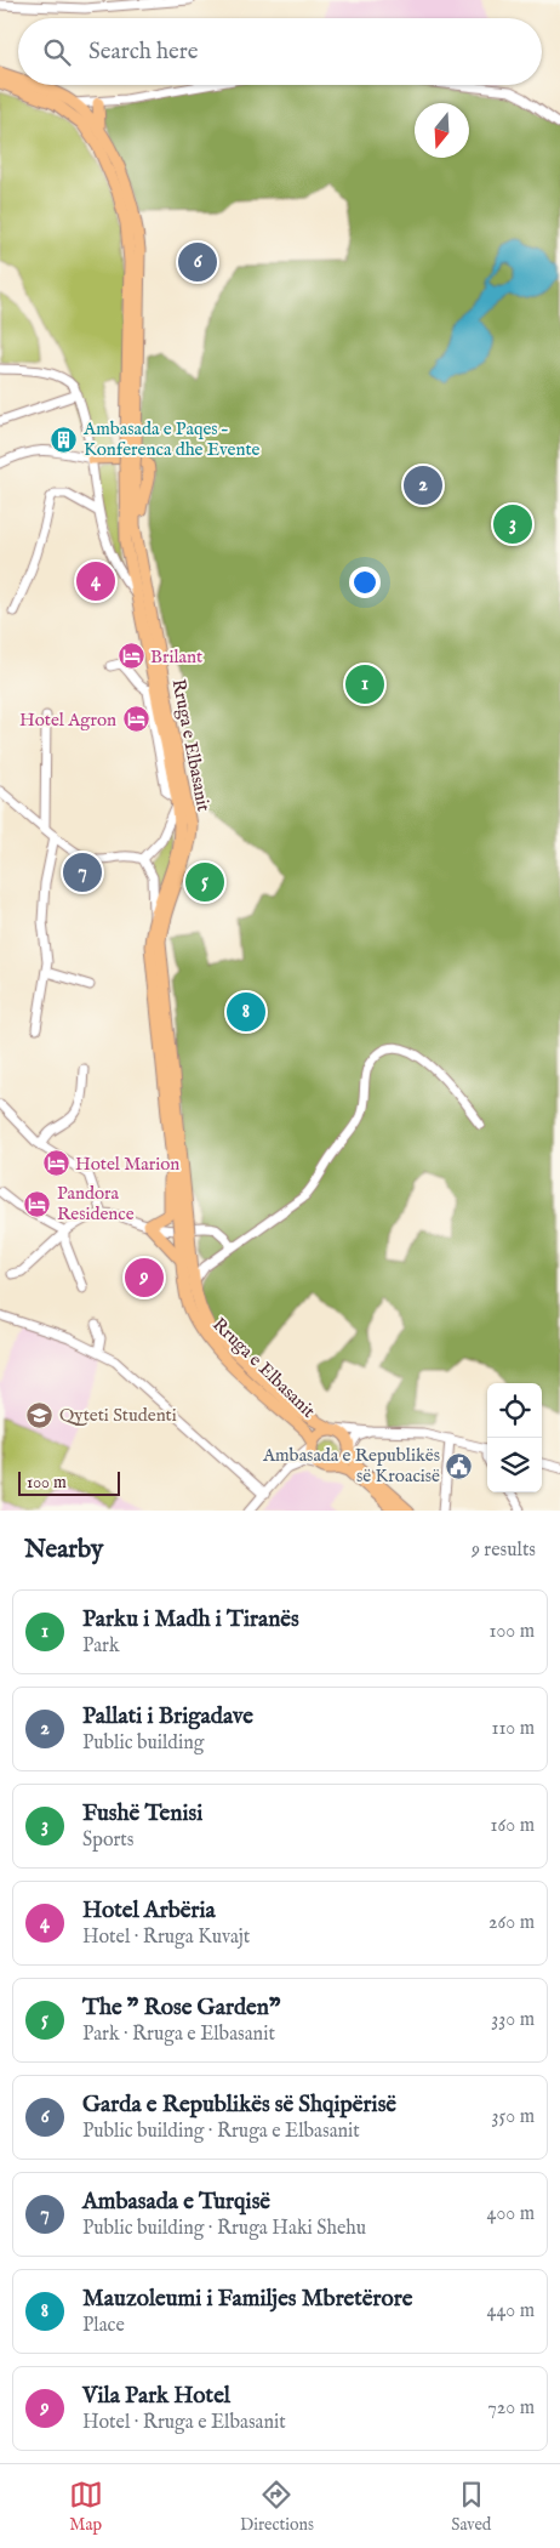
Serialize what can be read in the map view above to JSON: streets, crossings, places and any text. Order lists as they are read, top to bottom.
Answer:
{
  "streets": {
    "main road": ["Rruga e Elbasanit"]
  },
  "places": {
    "building": ["Ambasada e Paqes – Konferenca dhe Evente"],
    "hotel": [
      "Brilant",
      "Hotel Agron",
      "Hotel Marion",
      "Pandora Residence"
    ],
    "school or university": ["Qyteti Studenti"],
    "public building": ["Ambasada e Republikës së Kroacisë"]
  },
  "scale_bar": "100 m",
  "north": "bottom",
  "page": {
    "search": "Search here",
    "pins": [
      "6",
      "2",
      "3",
      "4",
      "1",
      "7",
      "5",
      "8",
      "9"
    ],
    "scale": "100 m",
    "heading": ["Nearby", "9 results"],
    "list": [
      {
        "mark": "1",
        "name": "Parku i Madh i Tiranës",
        "note": "Park",
        "value": "100 m"
      },
      {
        "mark": "2",
        "name": "Pallati i Brigadave",
        "note": "Public building",
        "value": "110 m"
      },
      {
        "mark": "3",
        "name": "Fushë Tenisi",
        "note": "Sports",
        "value": "160 m"
      },
      {
        "mark": "4",
        "name": "Hotel Arbëria",
        "note": "Hotel · Rruga Kuvajt",
        "value": "260 m"
      },
      {
        "mark": "5",
        "name": "The \" Rose Garden\"",
        "note": "Park · Rruga e Elbasanit",
        "value": "330 m"
      },
      {
        "mark": "6",
        "name": "Garda e Republikës së Shqipërisë",
        "note": "Public building · Rruga e Elbasanit",
        "value": "350 m"
      },
      {
        "mark": "7",
        "name": "Ambasada e Turqisë",
        "note": "Public building · Rruga Haki Shehu",
        "value": "400 m"
      },
      {
        "mark": "8",
        "name": "Mauzoleumi i Familjes Mbretërore",
        "note": "Place",
        "value": "440 m"
      },
      {
        "mark": "9",
        "name": "Vila Park Hotel",
        "note": "Hotel · Rruga e Elbasanit",
        "value": "720 m"
      }
    ],
    "nav": ["Map", "Directions", "Saved"]
  }
}
